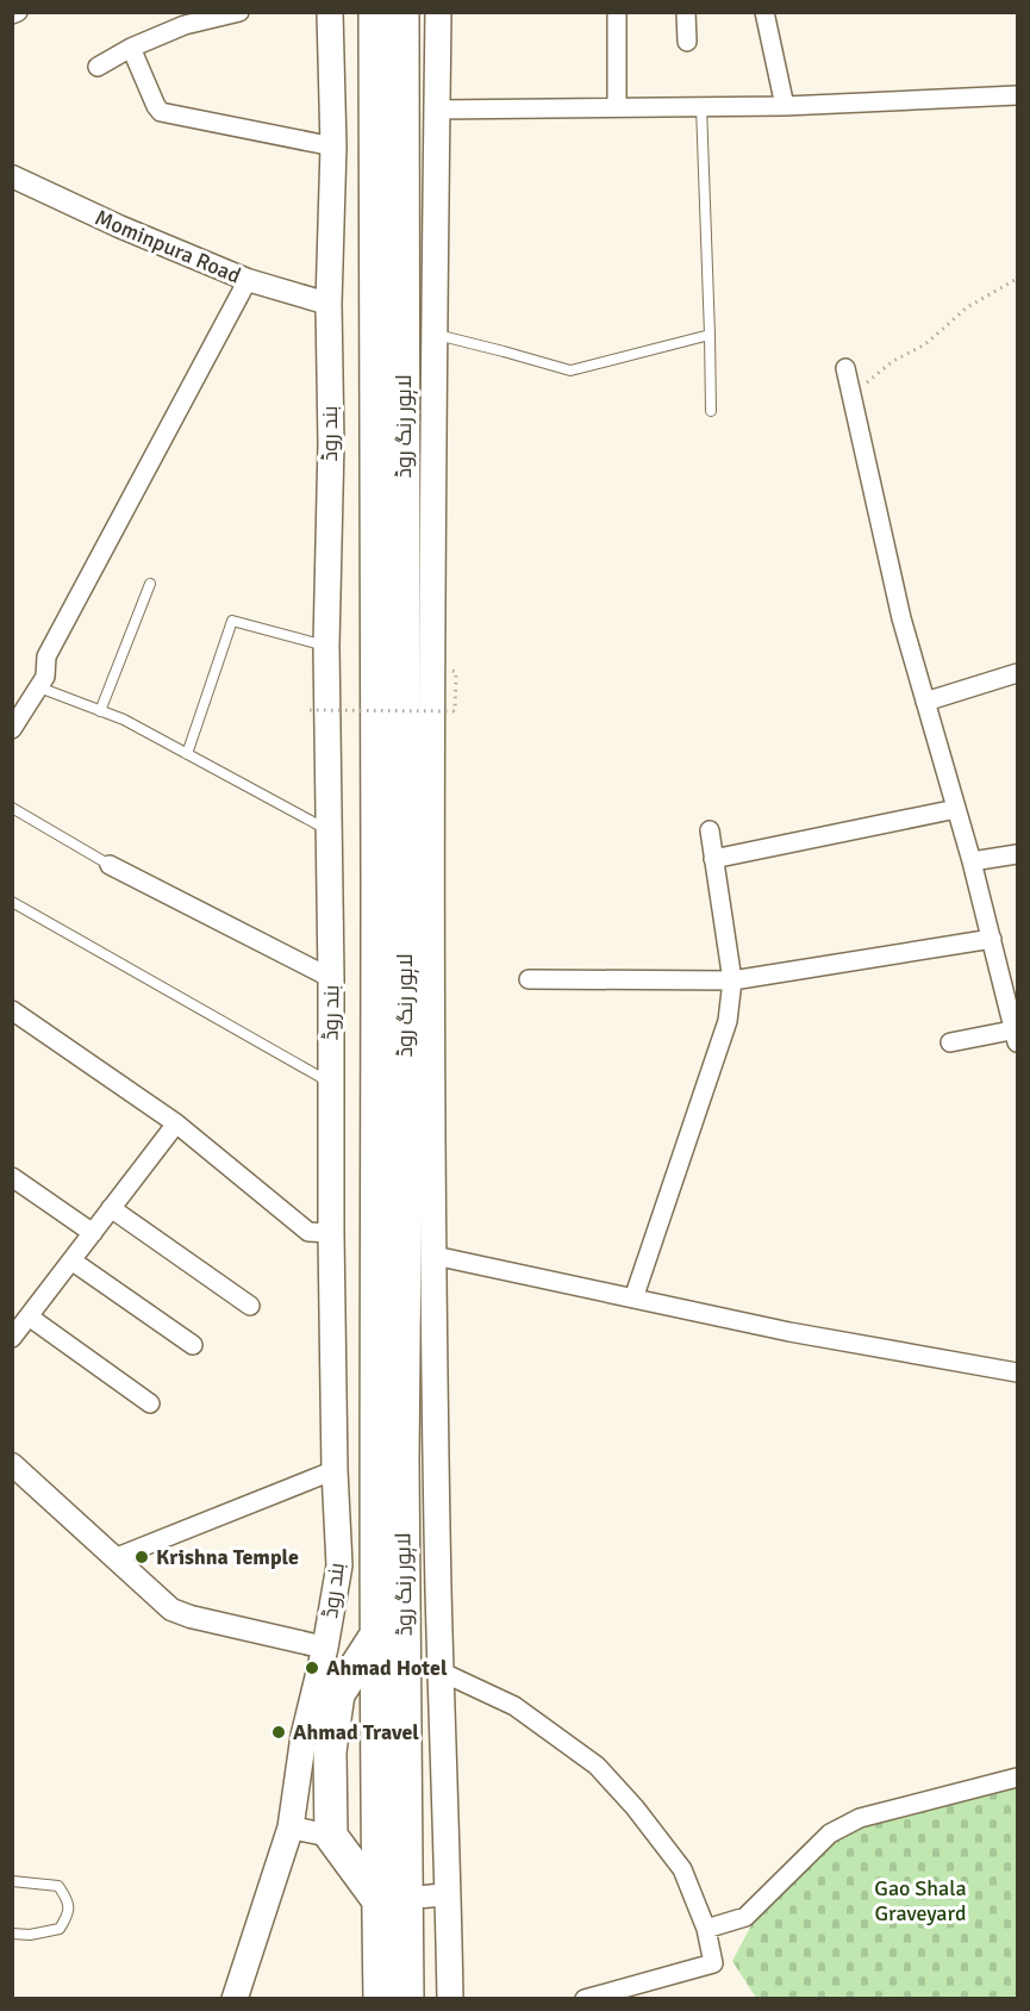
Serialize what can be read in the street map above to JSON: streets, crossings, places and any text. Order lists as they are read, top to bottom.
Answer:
{
  "streets": {
    "highway": ["لاہور رنگ روڈ"],
    "main road": ["بند روڈ"],
    "street": ["Mominpura Road"]
  },
  "crossings": [
    ["Mominpura Road", "بند روڈ"]
  ],
  "parks": ["Gao Shala Graveyard"],
  "places": ["Krishna Temple", "Ahmad Hotel", "Ahmad Travel"]
}
